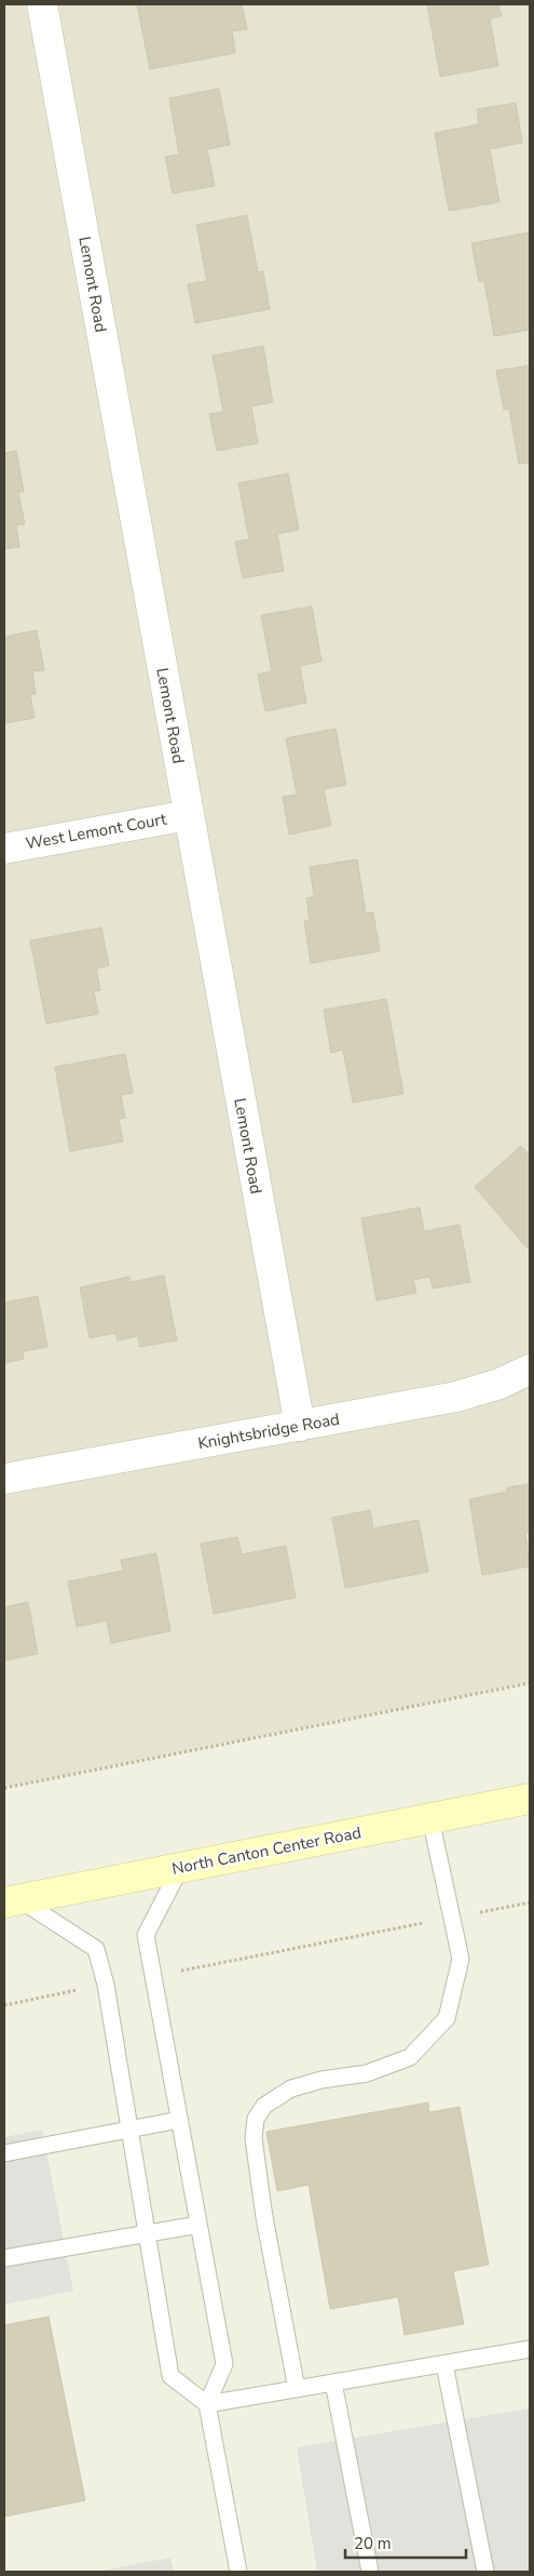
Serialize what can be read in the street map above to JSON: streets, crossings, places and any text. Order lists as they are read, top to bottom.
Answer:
{
  "streets": {
    "main road": ["North Canton Center Road"],
    "street": ["Lemont Road", "West Lemont Court", "Knightsbridge Road"]
  },
  "crossings": [
    ["Lemont Road", "West Lemont Court"],
    ["Lemont Road", "Knightsbridge Road"]
  ],
  "scale_bar": "20 m"
}
